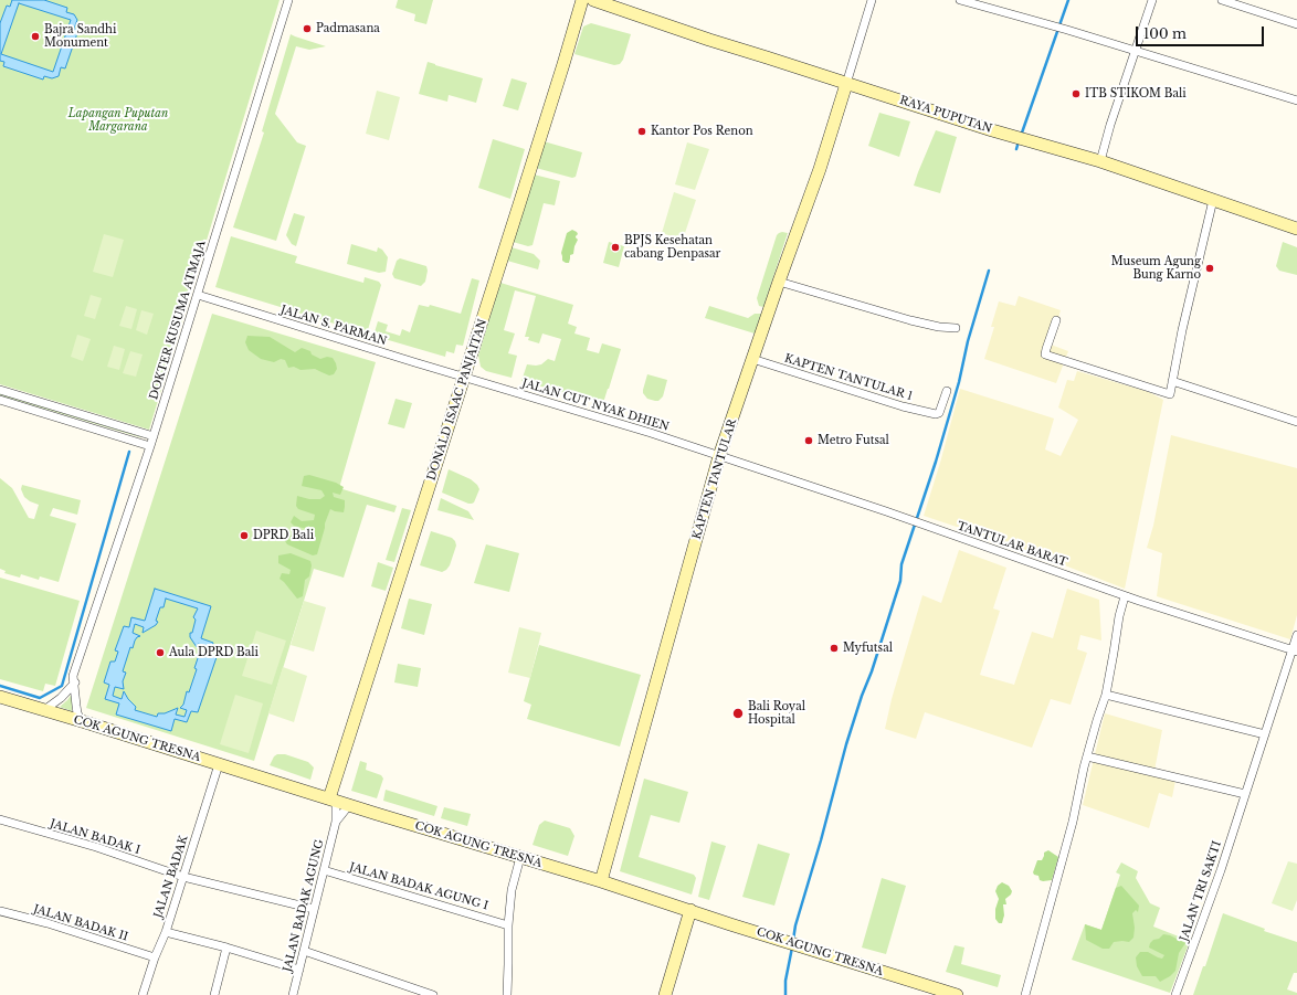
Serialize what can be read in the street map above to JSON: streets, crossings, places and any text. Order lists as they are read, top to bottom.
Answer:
{
  "streets": {
    "street": [
      "RAYA PUPUTAN",
      "DOKTER KUSUMA ATMAJA",
      "JALAN S. PARMAN",
      "KAPTEN TANTULAR 1",
      "DONALD ISAAC PANJAITAN",
      "JALAN CUT NYAK DHIEN",
      "KAPTEN TANTULAR",
      "TANTULAR BARAT",
      "COK AGUNG TRESNA",
      "JALAN BADAK I",
      "JALAN BADAK",
      "JALAN BADAK AGUNG I",
      "JALAN TRI SAKTI",
      "JALAN BADAK AGUNG",
      "JALAN BADAK II"
    ]
  },
  "crossings": [
    ["RAYA PUPUTAN", "KAPTEN TANTULAR"],
    ["DOKTER KUSUMA ATMAJA", "JALAN S. PARMAN"],
    ["DOKTER KUSUMA ATMAJA", "COK AGUNG TRESNA"],
    ["JALAN S. PARMAN", "DONALD ISAAC PANJAITAN"],
    ["JALAN S. PARMAN", "JALAN CUT NYAK DHIEN"],
    ["KAPTEN TANTULAR 1", "KAPTEN TANTULAR"],
    ["DONALD ISAAC PANJAITAN", "JALAN CUT NYAK DHIEN"],
    ["DONALD ISAAC PANJAITAN", "COK AGUNG TRESNA"],
    ["DONALD ISAAC PANJAITAN", "JALAN BADAK AGUNG"],
    ["JALAN CUT NYAK DHIEN", "KAPTEN TANTULAR"],
    ["JALAN CUT NYAK DHIEN", "TANTULAR BARAT"],
    ["KAPTEN TANTULAR", "TANTULAR BARAT"],
    ["KAPTEN TANTULAR", "COK AGUNG TRESNA"],
    ["TANTULAR BARAT", "JALAN TRI SAKTI"],
    ["COK AGUNG TRESNA", "JALAN BADAK"],
    ["COK AGUNG TRESNA", "JALAN BADAK AGUNG"],
    ["JALAN BADAK I", "JALAN BADAK"],
    ["JALAN BADAK I", "JALAN BADAK AGUNG"],
    ["JALAN BADAK", "JALAN BADAK II"],
    ["JALAN BADAK AGUNG I", "JALAN BADAK AGUNG"]
  ],
  "parks": ["Lapangan Puputan Margarana"],
  "places": [
    "Padmasana",
    "Bajra Sandhi Monument",
    "ITB STIKOM Bali",
    "Kantor Pos Renon",
    "BPJS Kesehatan cabang Denpasar",
    "Museum Agung Bung Karno",
    "Metro Futsal",
    "DPRD Bali",
    "Myfutsal",
    "Aula DPRD Bali",
    "Bali Royal Hospital"
  ],
  "scale_bar": "100 m"
}
